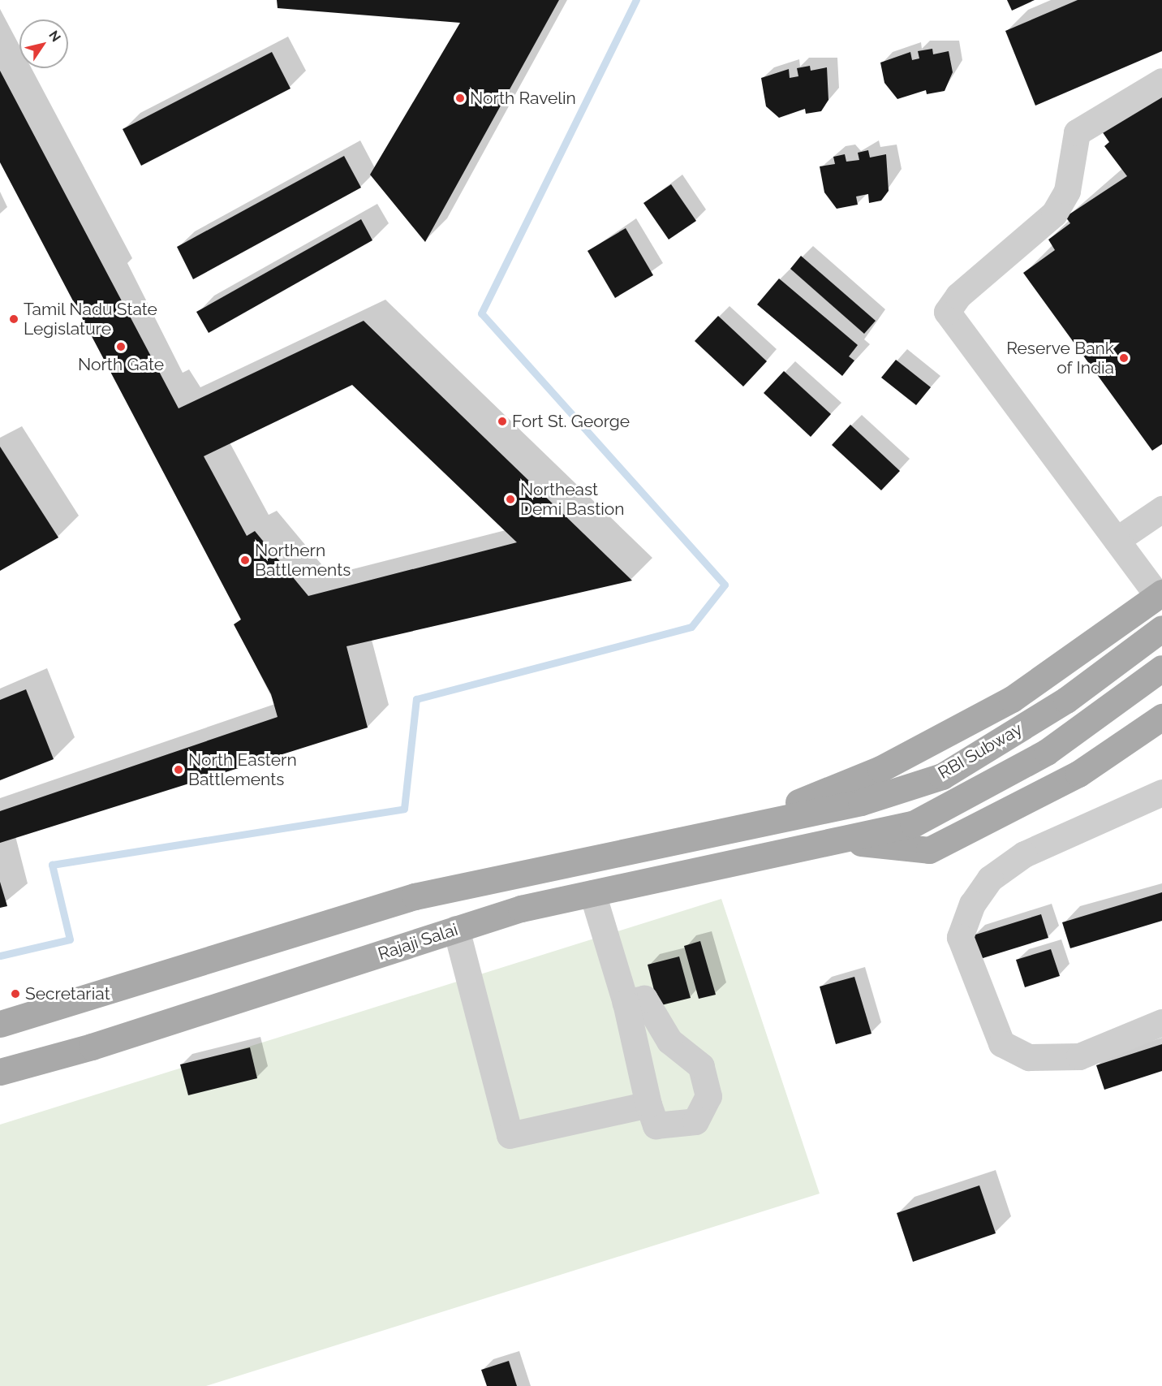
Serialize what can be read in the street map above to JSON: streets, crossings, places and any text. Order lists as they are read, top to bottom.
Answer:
{
  "streets": {
    "main road": ["RBI Subway", "Rajaji Salai"]
  },
  "crossings": [
    ["RBI Subway", "Rajaji Salai"]
  ],
  "places": [
    "North Ravelin",
    "Tamil Nadu State Legislature",
    "North Gate",
    "Reserve Bank of India",
    "Fort St. George",
    "Northeast Demi Bastion",
    "Northern Battlements",
    "North Eastern Battlements",
    "Secretariat"
  ],
  "north": "top right"
}
